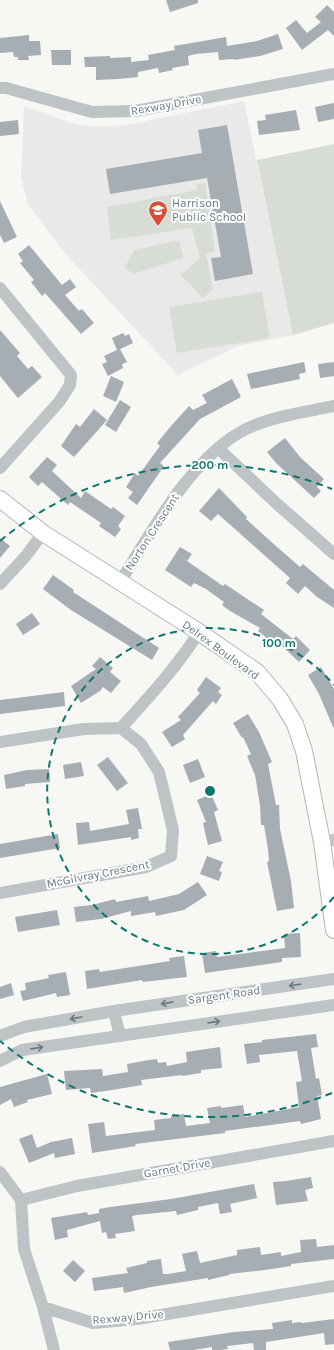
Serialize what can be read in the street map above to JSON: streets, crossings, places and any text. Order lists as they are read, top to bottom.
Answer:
{
  "streets": {
    "street": [
      "Rexway Drive",
      "Norton Crescent",
      "Delrex Boulevard",
      "McGilvray Crescent",
      "Sargent Road",
      "Garnet Drive"
    ]
  },
  "crossings": [
    ["Norton Crescent", "Delrex Boulevard"]
  ],
  "places": {
    "school or university": ["Harrison Public School"]
  },
  "rings": ["200 m", "100 m"]
}
